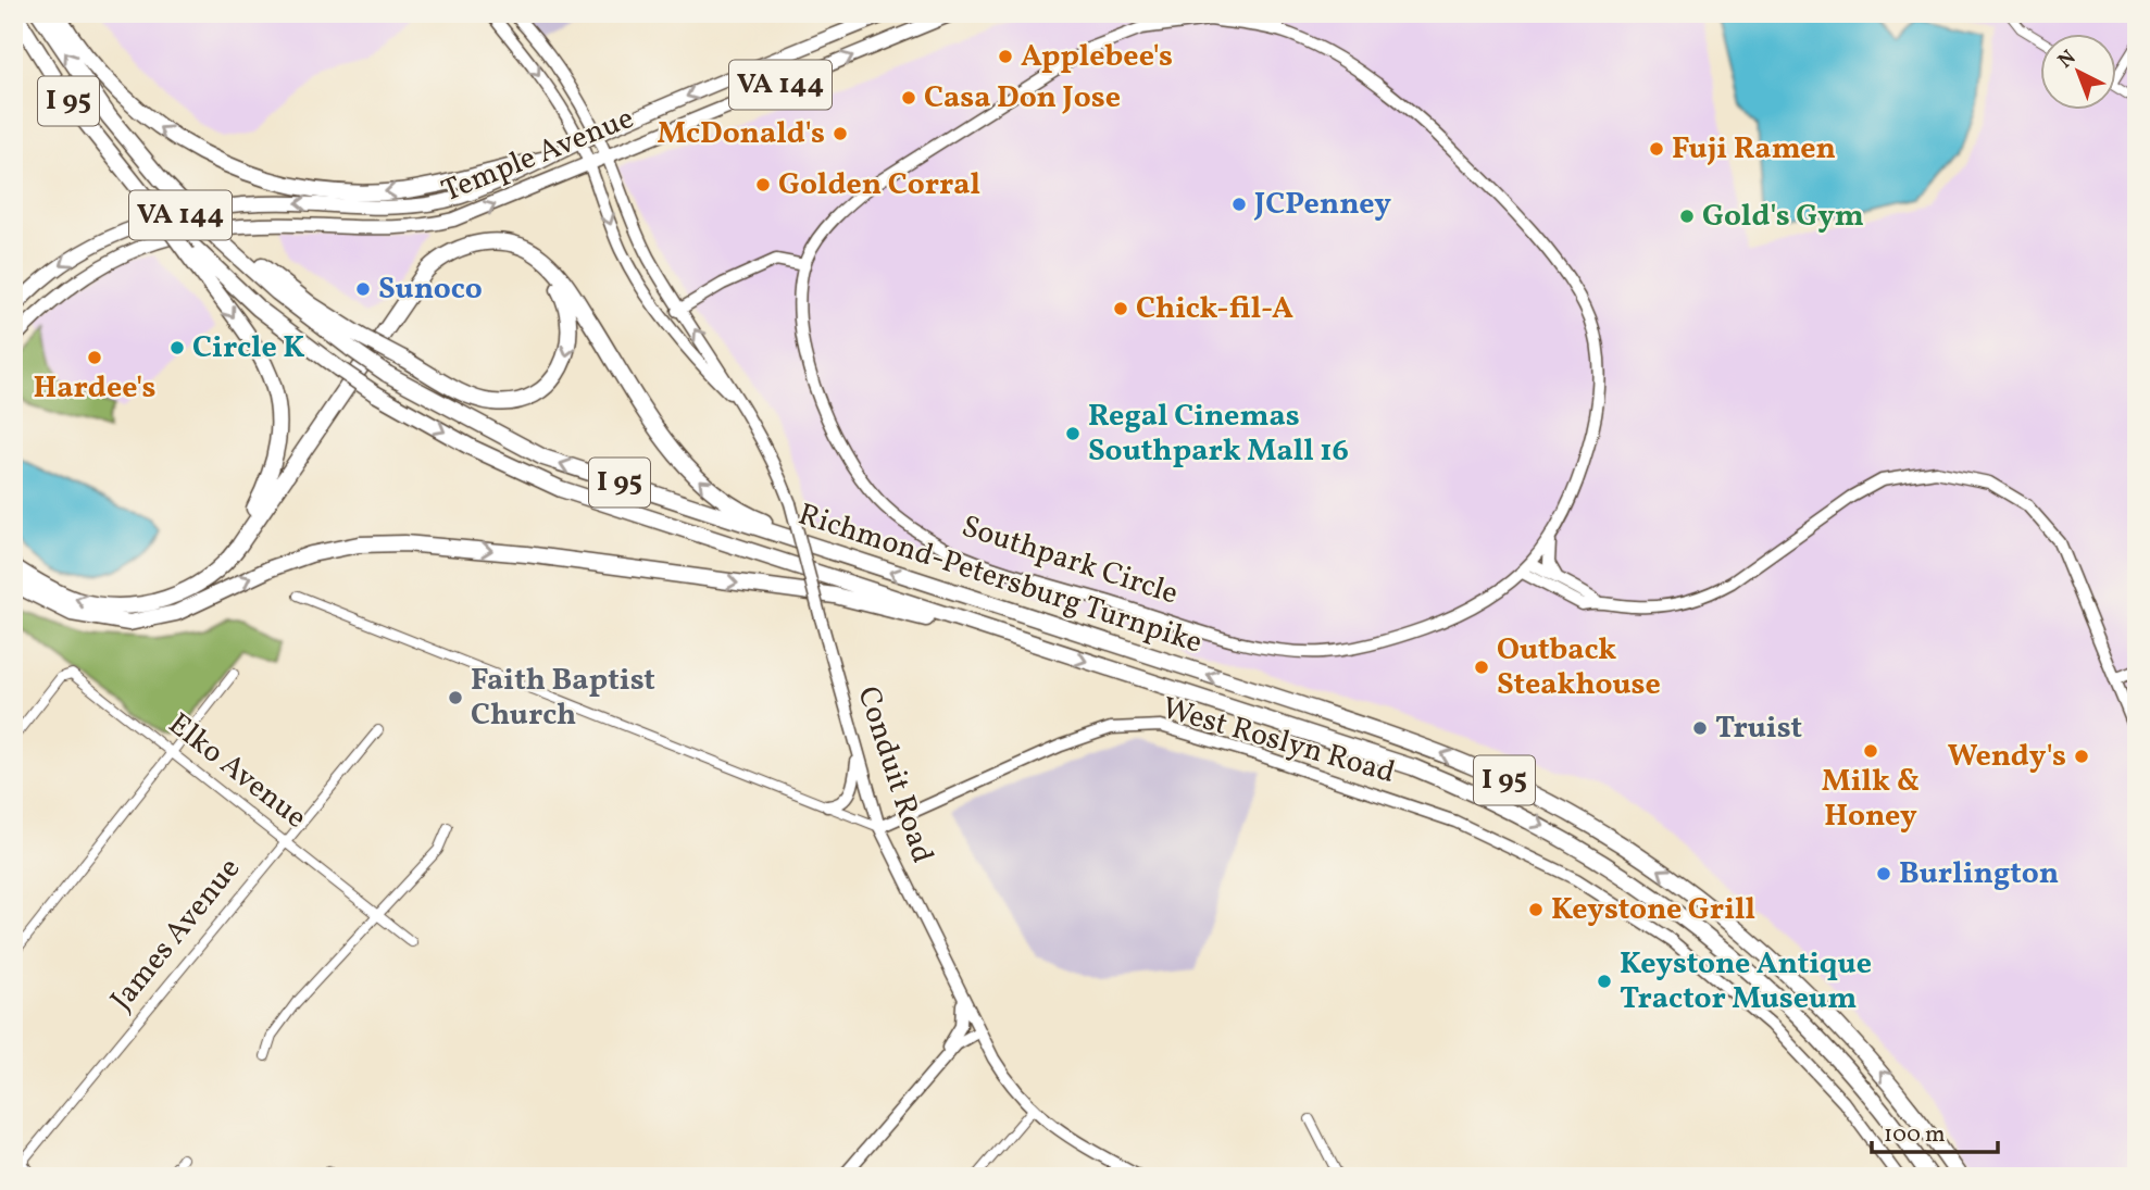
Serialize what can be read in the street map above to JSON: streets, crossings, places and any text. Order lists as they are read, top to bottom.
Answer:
{
  "streets": {
    "highway": ["I 95", "Richmond-Petersburg Turnpike"],
    "main road": ["VA 144", "Temple Avenue"],
    "street": [
      "Southpark Circle",
      "West Roslyn Road",
      "Elko Avenue",
      "Conduit Road",
      "James Avenue"
    ]
  },
  "crossings": [
    ["Temple Avenue", "Conduit Road"],
    ["West Roslyn Road", "Conduit Road"],
    ["Elko Avenue", "James Avenue"]
  ],
  "places": [
    "Applebee's",
    "Casa Don Jose",
    "McDonald's",
    "Fuji Ramen",
    "Golden Corral",
    "JCPenney",
    "Gold's Gym",
    "Sunoco",
    "Chick-fil-A",
    "Circle K",
    "Hardee's",
    "Regal Cinemas Southpark Mall 16",
    "Outback Steakhouse",
    "Faith Baptist Church",
    "Truist",
    "Milk & Honey",
    "Wendy's",
    "Burlington",
    "Keystone Grill",
    "Keystone Antique Tractor Museum"
  ],
  "scale_bar": "100 m",
  "north": "top left"
}
